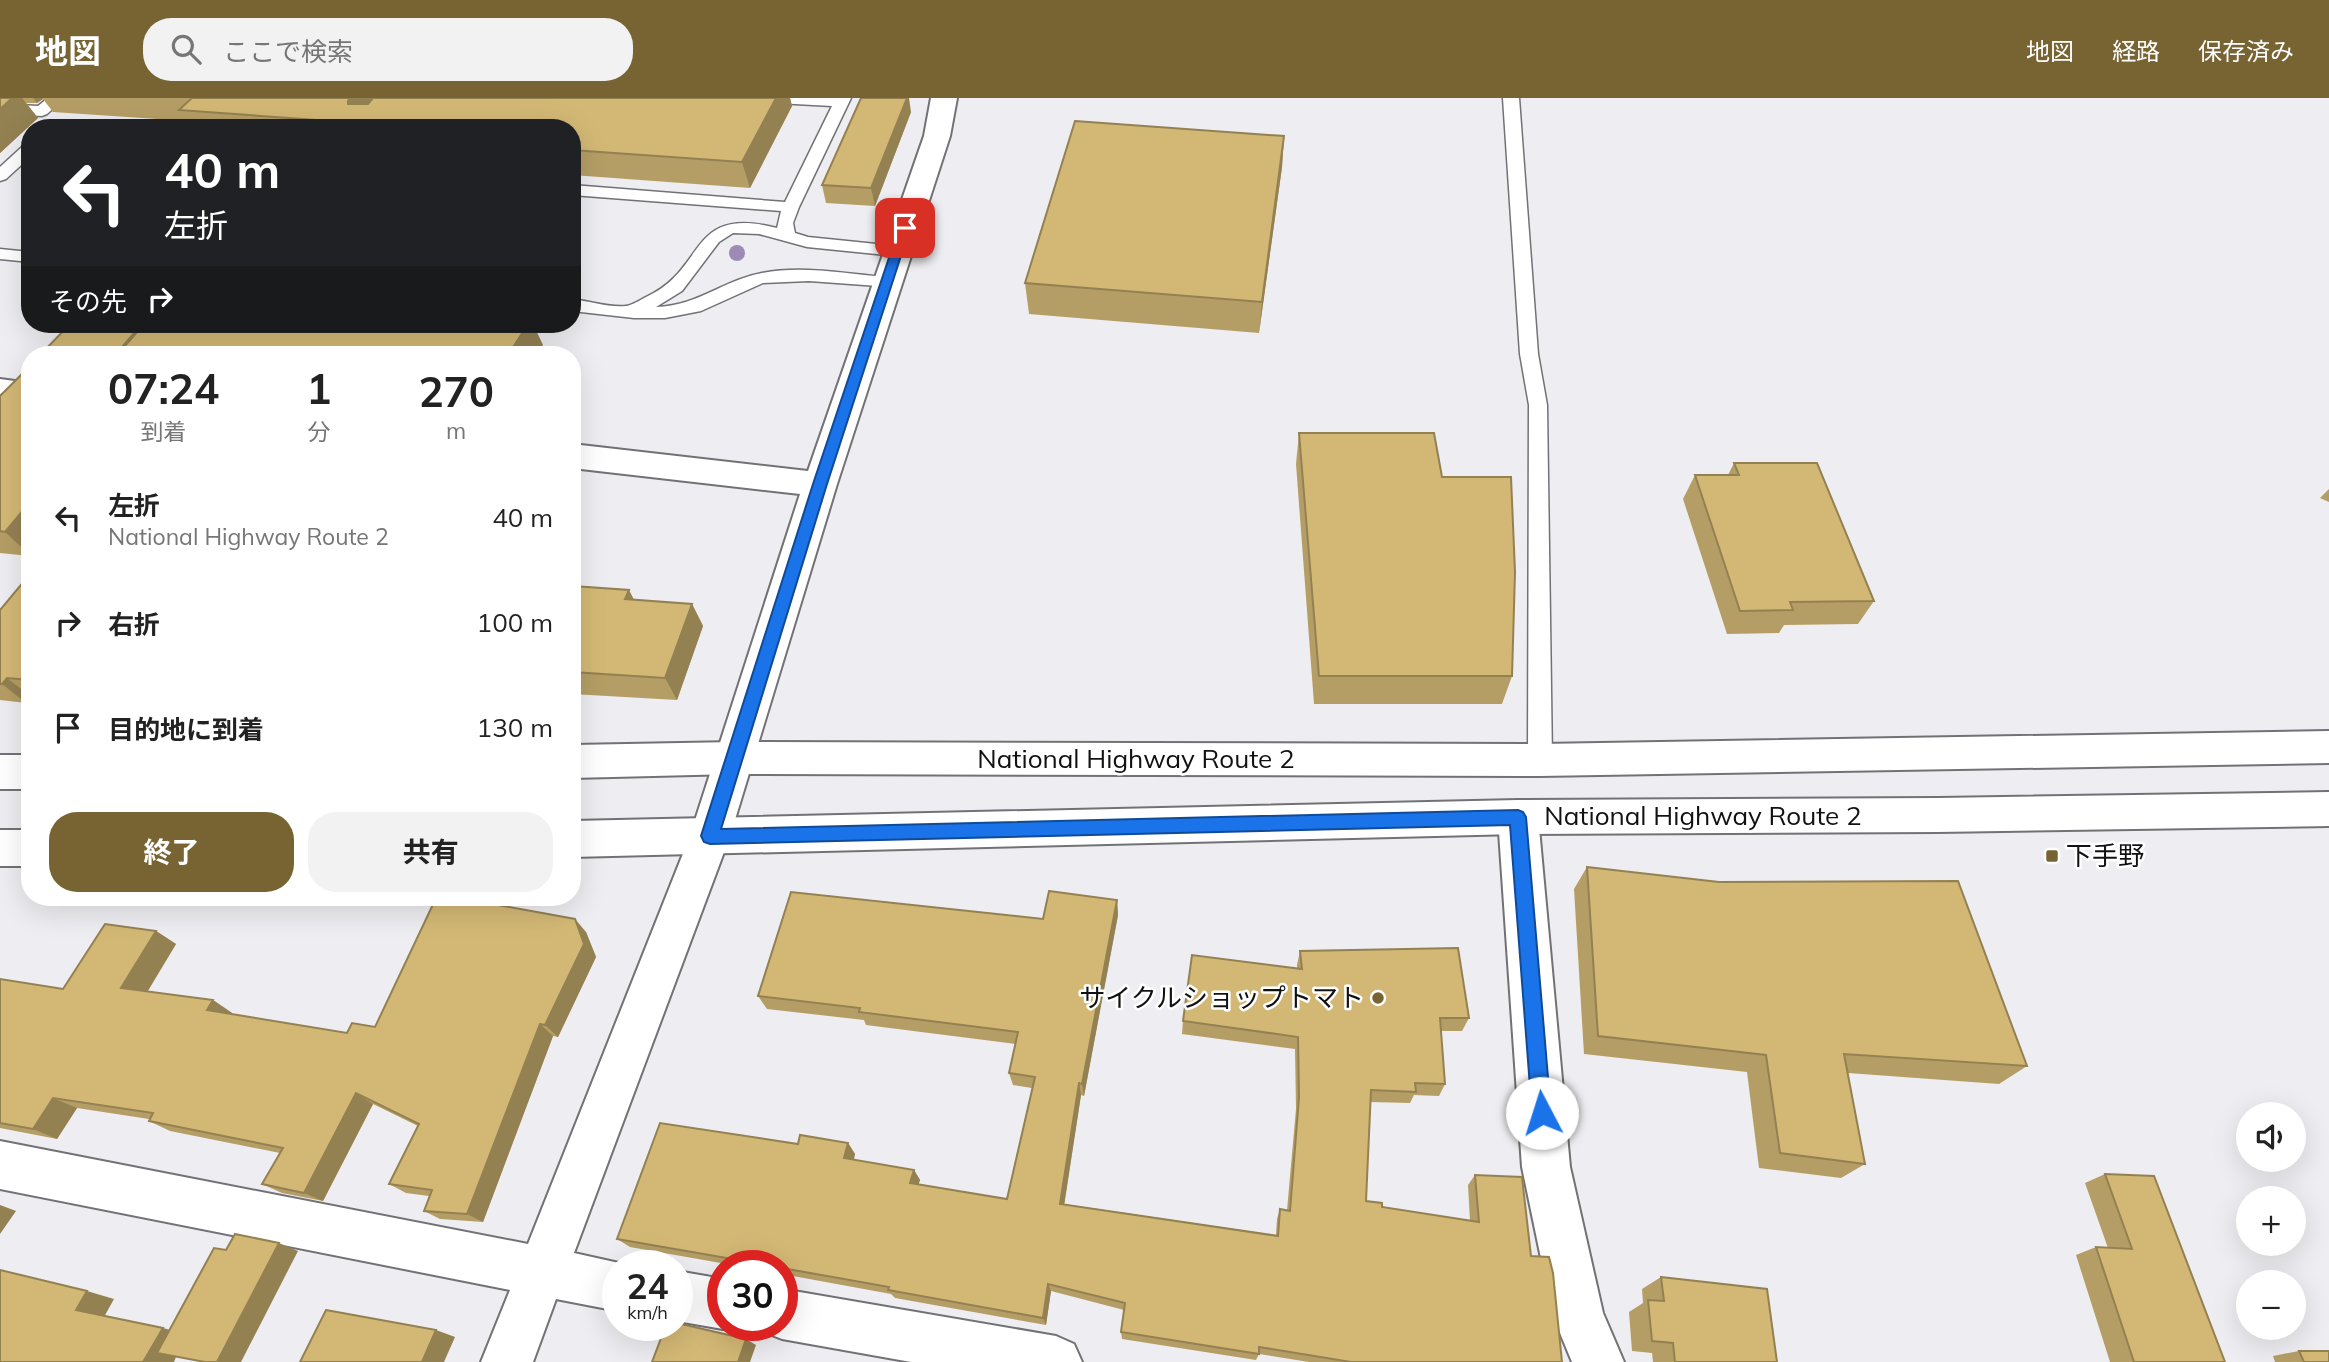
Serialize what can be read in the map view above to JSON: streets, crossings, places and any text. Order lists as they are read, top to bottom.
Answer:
{
  "streets": {
    "main road": ["National Highway Route 2"]
  },
  "places": {
    "transit": ["下手野"],
    "other": ["サイクルショップトマト"]
  },
  "page": {
    "header": "地図",
    "search": "ここで検索",
    "nav": ["地図", "経路", "保存済み"],
    "turn": ["40 m", "左折"],
    "then": "その先",
    "eta": [
      "07:24",
      "到着",
      "1",
      "分",
      "270",
      "m"
    ],
    "list": [
      {
        "name": "左折",
        "note": "National Highway Route 2",
        "value": "40 m"
      },
      {
        "name": "右折",
        "value": "100 m"
      },
      {
        "name": "目的地に到着",
        "value": "130 m"
      }
    ],
    "buttons": ["終了", "共有"],
    "map_buttons": ["+", "−"],
    "speed": "24 km/h",
    "limit": "30"
  }
}
